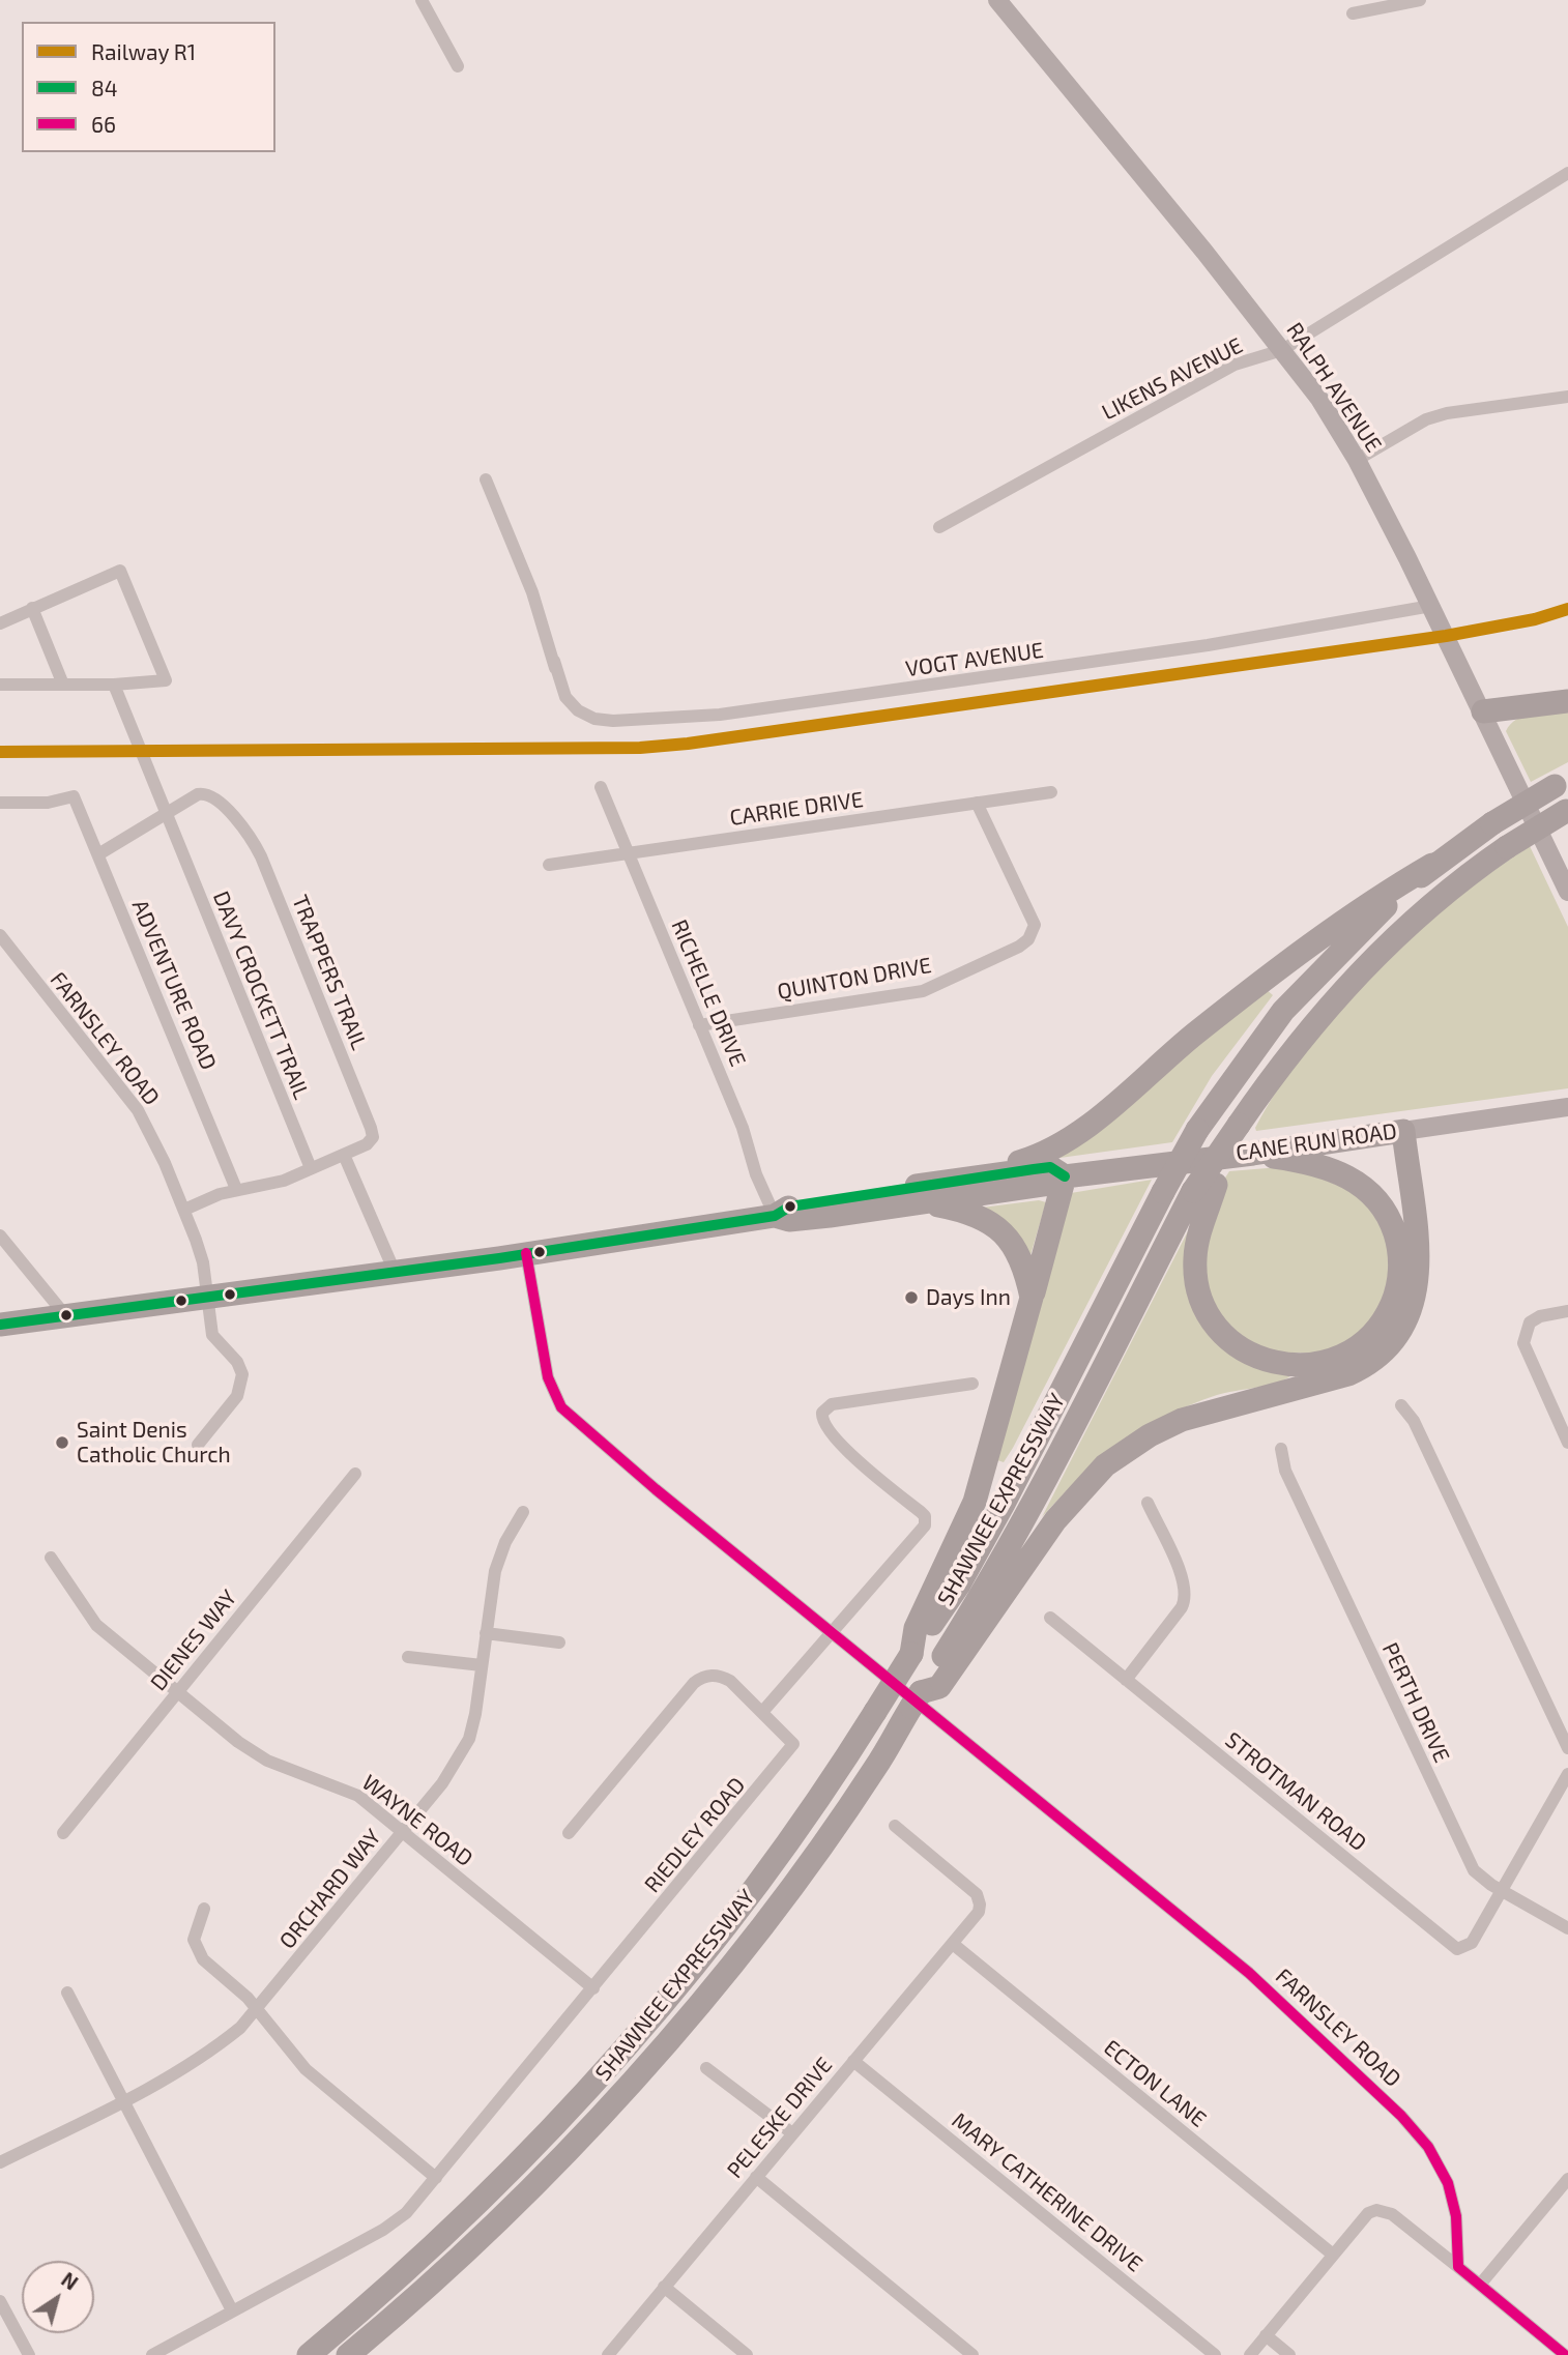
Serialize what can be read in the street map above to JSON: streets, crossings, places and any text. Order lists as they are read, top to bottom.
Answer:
{
  "streets": {
    "highway": ["CANE RUN ROAD", "SHAWNEE EXPRESSWAY"],
    "street": [
      "LIKENS AVENUE",
      "RALPH AVENUE",
      "VOGT AVENUE",
      "CARRIE DRIVE",
      "TRAPPERS TRAIL",
      "QUINTON DRIVE",
      "ADVENTURE ROAD",
      "RICHELLE DRIVE",
      "DAVY CROCKETT TRAIL",
      "FARNSLEY ROAD",
      "DIENES WAY",
      "PERTH DRIVE",
      "STROTMAN ROAD",
      "WAYNE ROAD",
      "RIEDLEY ROAD",
      "ORCHARD WAY",
      "ECTON LANE",
      "PELESKE DRIVE",
      "MARY CATHERINE DRIVE"
    ]
  },
  "crossings": [
    ["LIKENS AVENUE", "RALPH AVENUE"],
    ["RALPH AVENUE", "VOGT AVENUE"],
    ["CARRIE DRIVE", "QUINTON DRIVE"],
    ["CARRIE DRIVE", "RICHELLE DRIVE"],
    ["TRAPPERS TRAIL", "DAVY CROCKETT TRAIL"],
    ["QUINTON DRIVE", "RICHELLE DRIVE"],
    ["RICHELLE DRIVE", "CANE RUN ROAD"],
    ["FARNSLEY ROAD", "CANE RUN ROAD"],
    ["DIENES WAY", "WAYNE ROAD"],
    ["PERTH DRIVE", "STROTMAN ROAD"],
    ["WAYNE ROAD", "RIEDLEY ROAD"],
    ["WAYNE ROAD", "ORCHARD WAY"],
    ["ECTON LANE", "PELESKE DRIVE"],
    ["PELESKE DRIVE", "MARY CATHERINE DRIVE"]
  ],
  "places": ["Days Inn", "Saint Denis Catholic Church"],
  "lines": ["rail line R1", "transit line 84", "transit line 66"],
  "legend": ["Railway R1", "84", "66"],
  "north": "top right"
}
